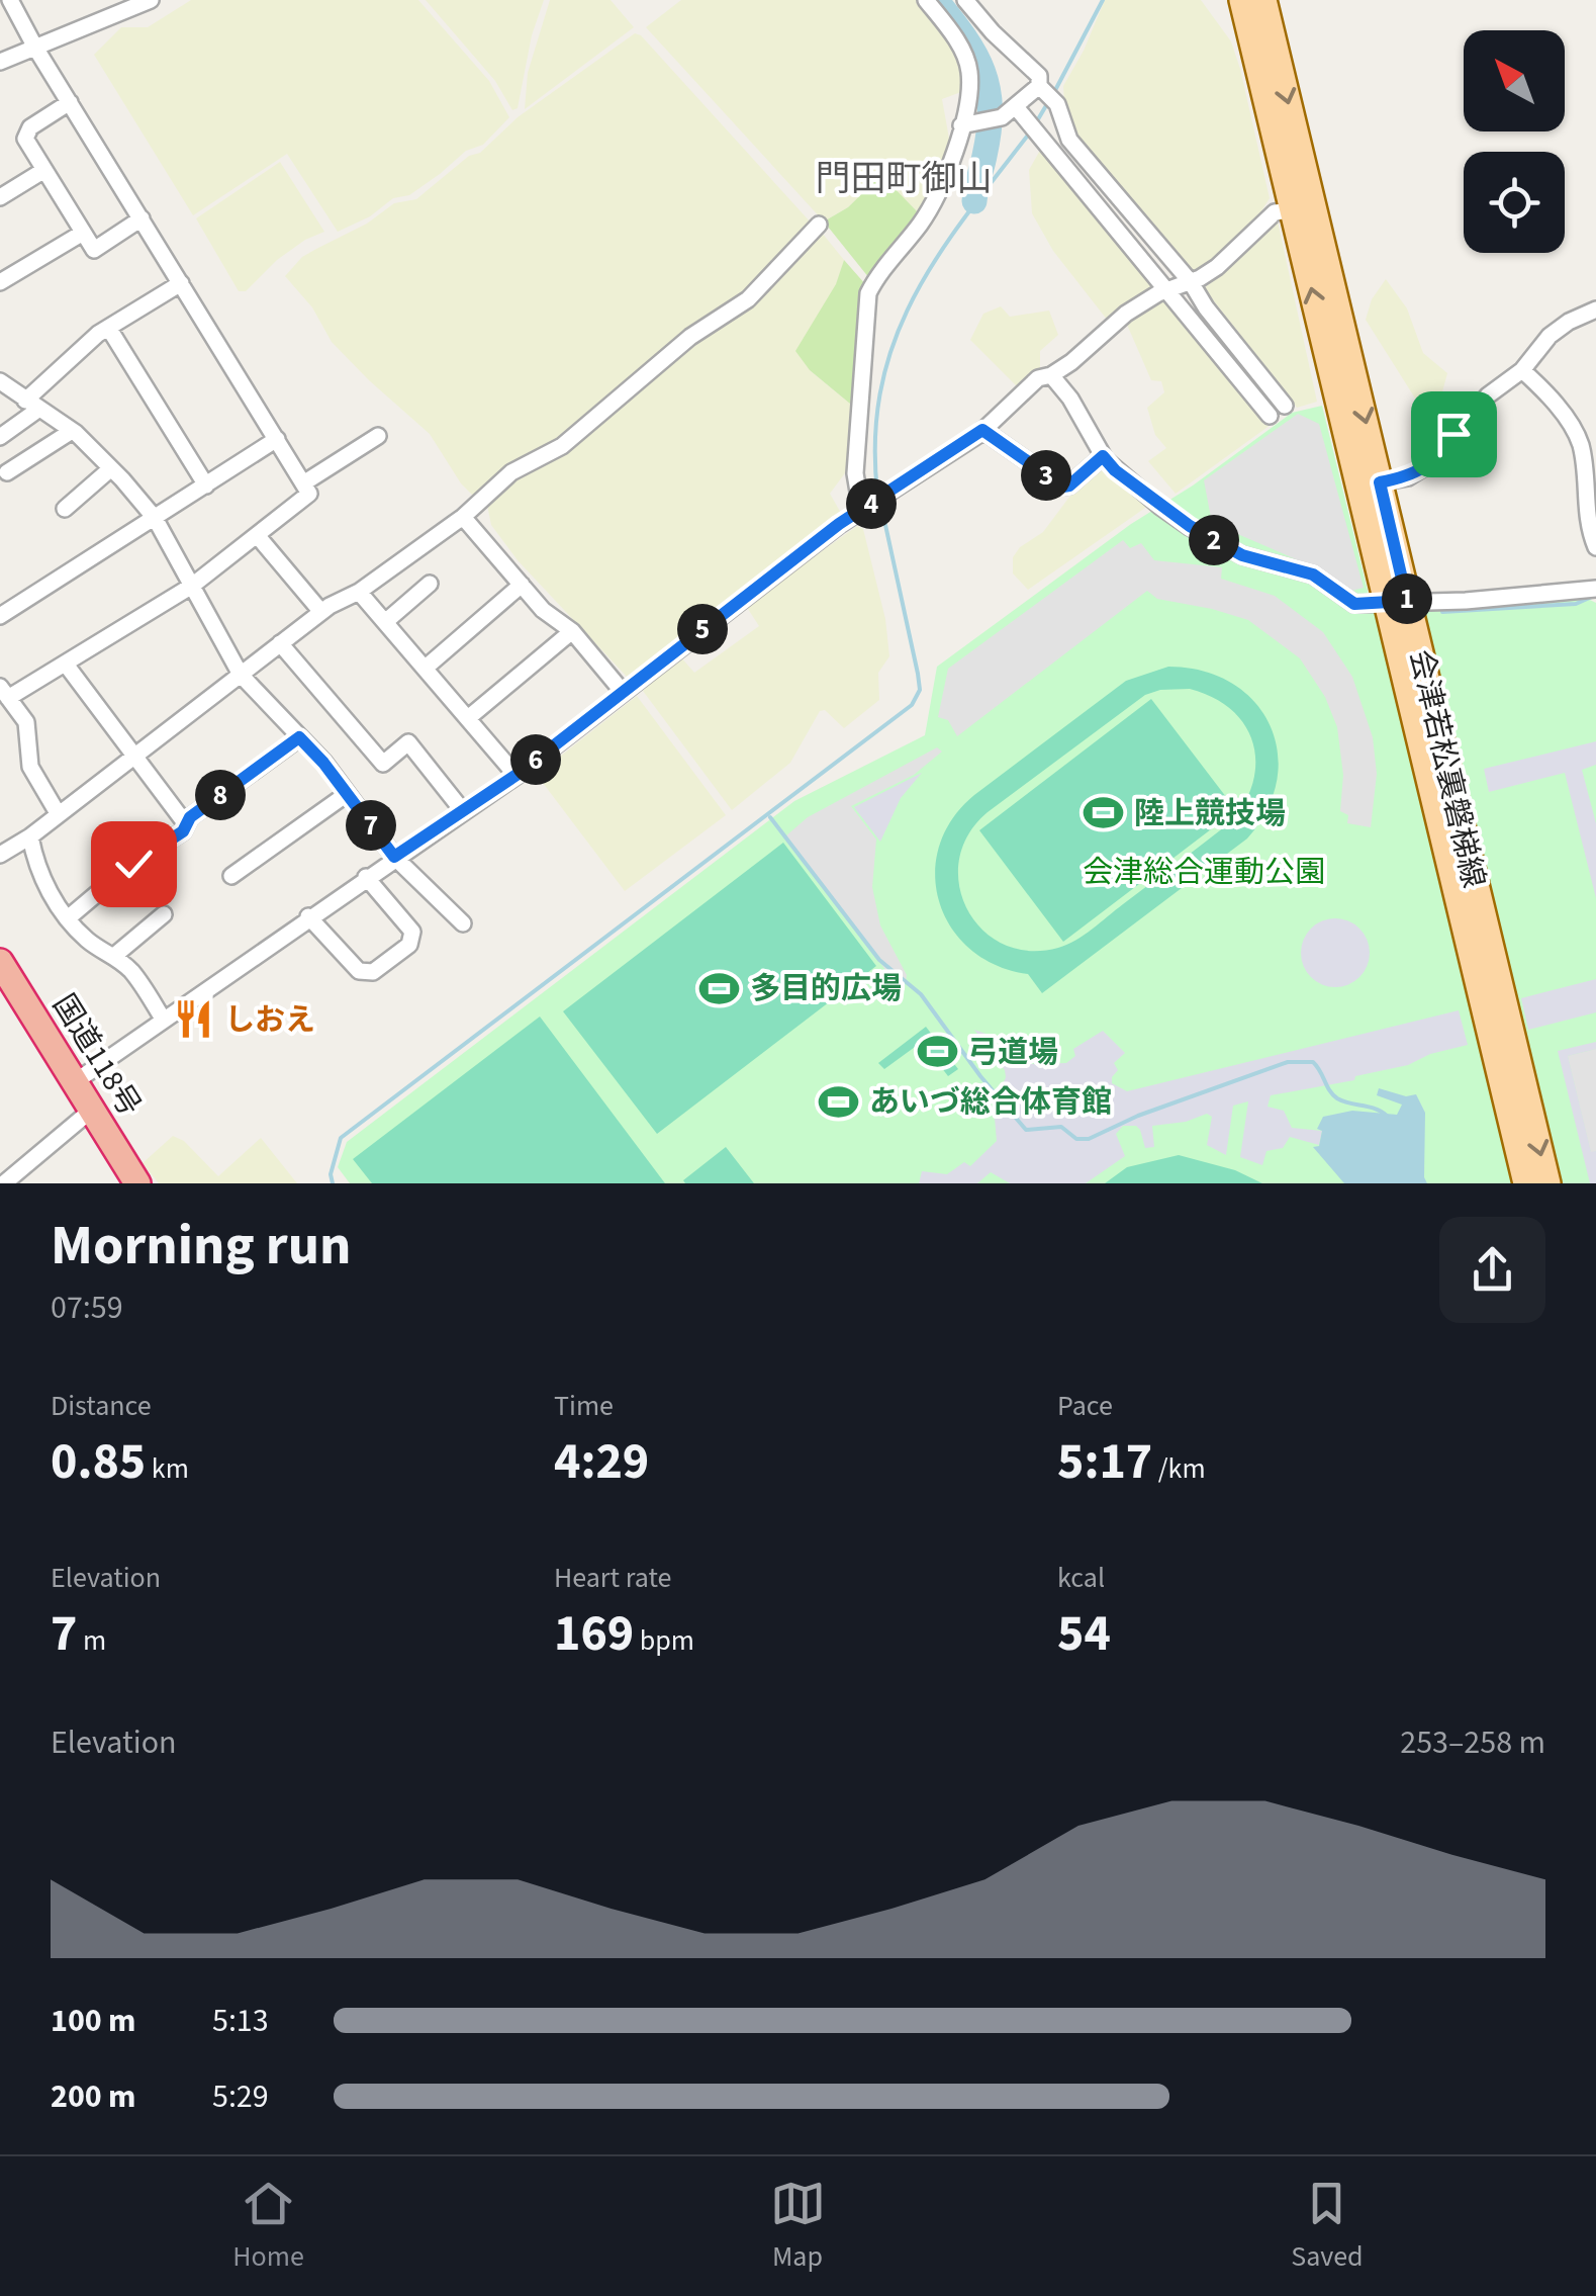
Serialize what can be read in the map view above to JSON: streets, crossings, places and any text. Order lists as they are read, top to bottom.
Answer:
{
  "streets": {
    "highway": ["国道118号"],
    "main road": ["会津若松裏磐梯線"]
  },
  "districts": ["門田町御山"],
  "parks": ["会津総合運動公園"],
  "places": {
    "sports": [
      "陸上競技場",
      "多目的広場",
      "弓道場",
      "あいづ総合体育館"
    ],
    "restaurant": ["しおえ"]
  },
  "north": "top left",
  "page": {
    "pins": [
      "3",
      "4",
      "2",
      "1",
      "5",
      "6",
      "8",
      "7"
    ],
    "heading": ["Morning run", "07:59"],
    "stats": [
      ["Distance", "0.85 km"],
      ["Time", "4:29"],
      ["Pace", "5:17 /km"],
      ["Elevation", "7 m"],
      ["Heart rate", "169 bpm"],
      ["kcal", "54"]
    ],
    "chart": ["Elevation", "253–258 m"],
    "list": [
      {
        "name": "100 m",
        "note": "5:13"
      },
      {
        "name": "200 m",
        "note": "5:29"
      }
    ],
    "tabs": ["Home", "Map", "Saved"]
  }
}
